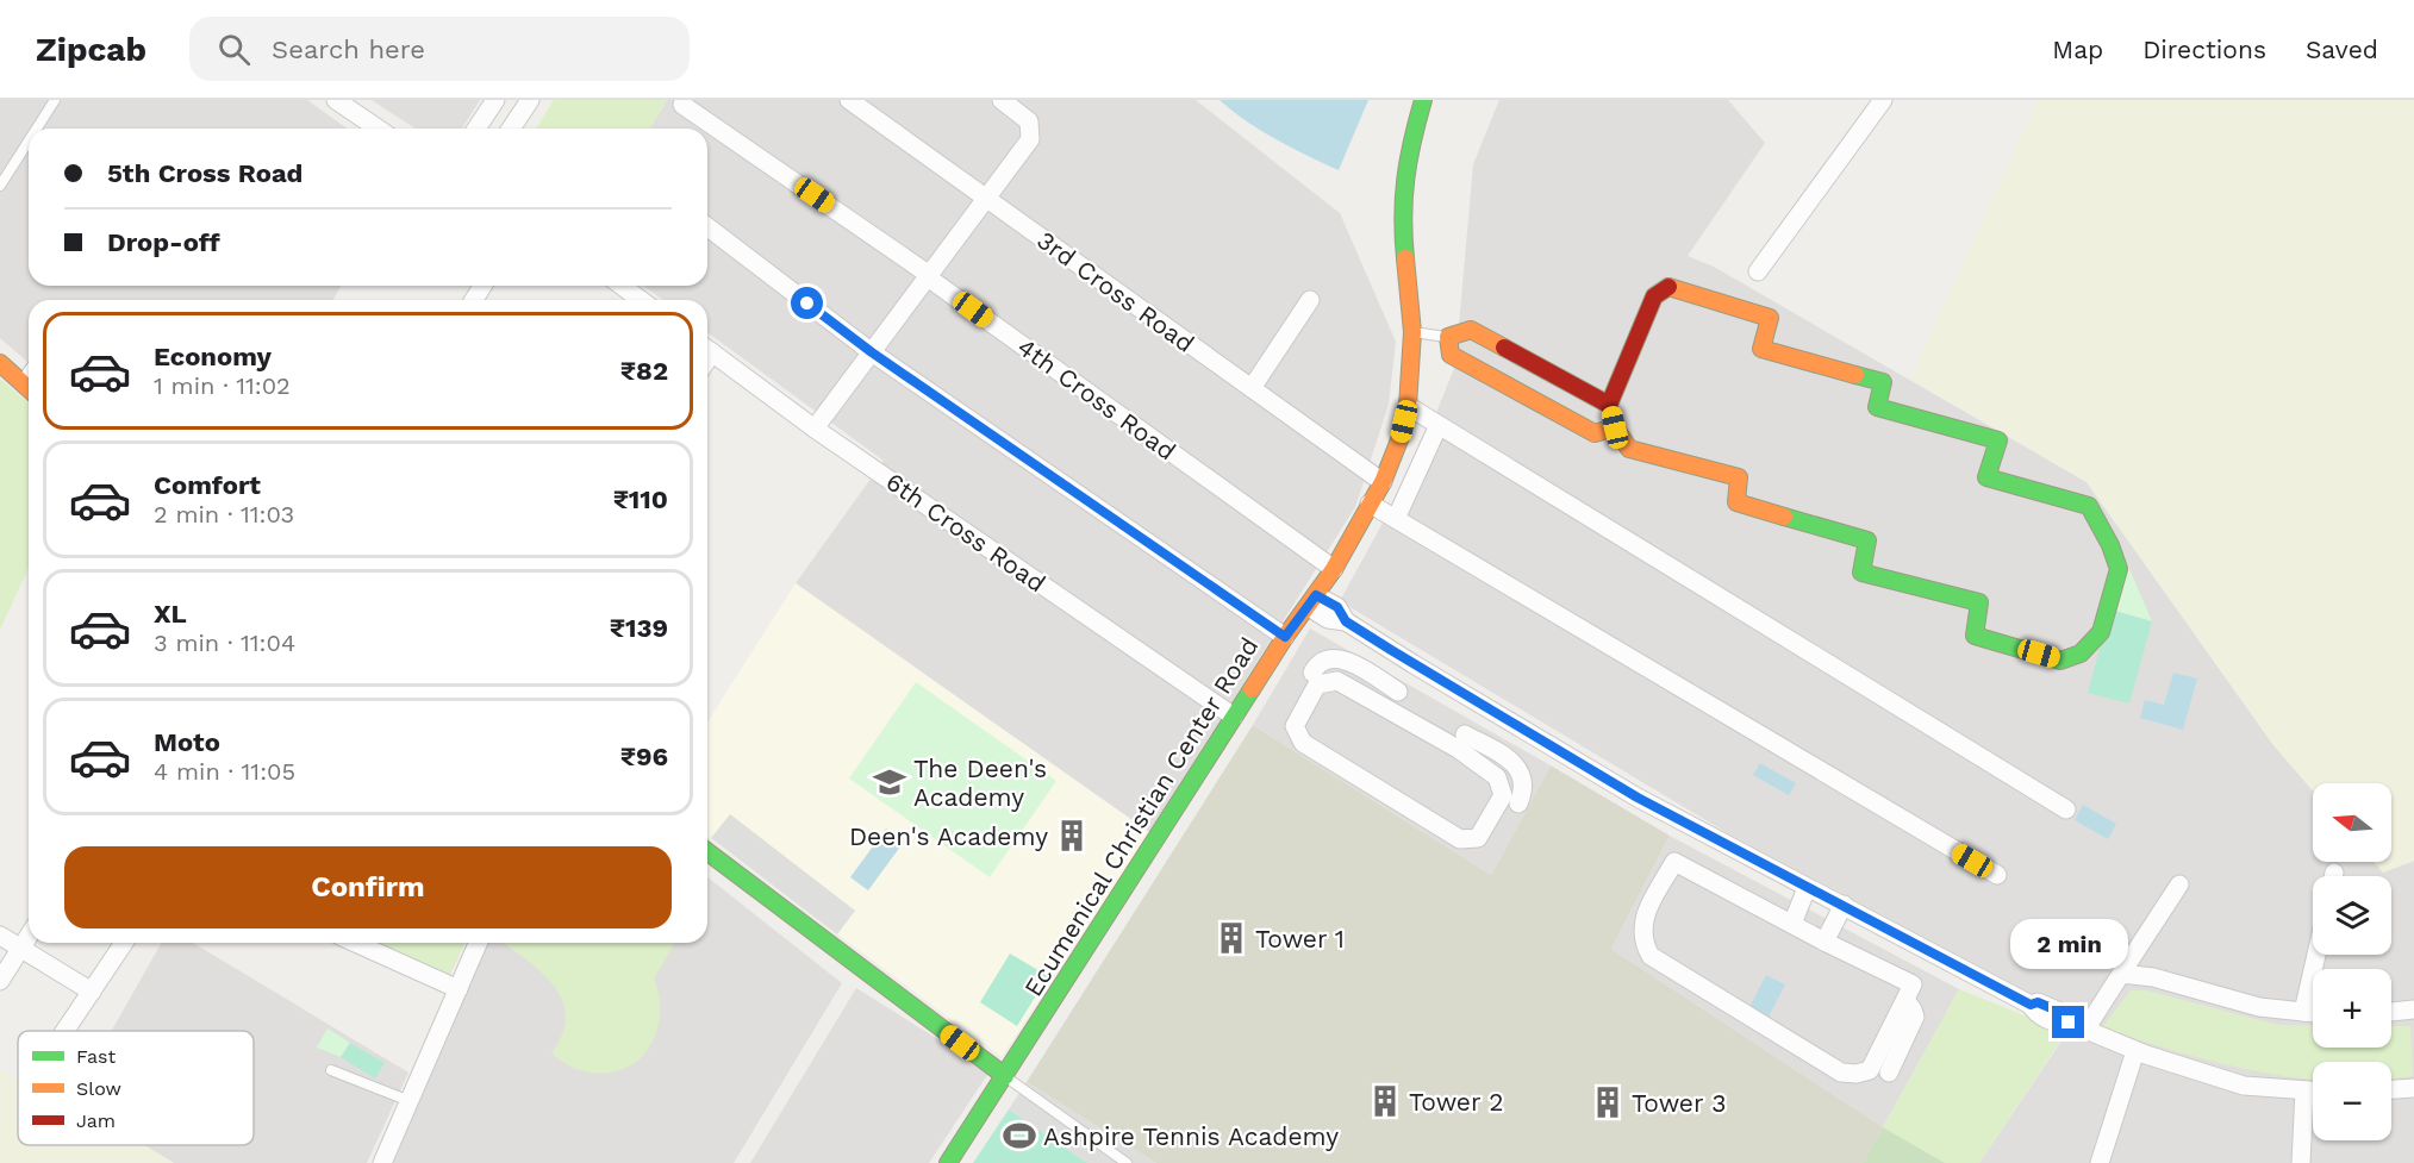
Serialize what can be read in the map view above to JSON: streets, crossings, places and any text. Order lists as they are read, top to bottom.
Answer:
{
  "streets": {
    "street": [
      "3rd Cross Road",
      "4th Cross Road",
      "6th Cross Road",
      "Ecumenical Christian Center Road"
    ]
  },
  "crossings": [
    ["3rd Cross Road", "Ecumenical Christian Center Road"],
    ["4th Cross Road", "Ecumenical Christian Center Road"],
    ["6th Cross Road", "Ecumenical Christian Center Road"]
  ],
  "places": {
    "school or university": ["The Deen's Academy"],
    "building": [
      "Deen's Academy",
      "Tower 1",
      "Tower 2",
      "Tower 3"
    ],
    "sports": ["Ashpire Tennis Academy"]
  },
  "legend": ["Fast", "Slow", "Jam"],
  "north": "left",
  "page": {
    "header": "Zipcab",
    "search": "Search here",
    "nav": ["Map", "Directions", "Saved"],
    "banner": ["5th Cross Road", "Drop-off"],
    "list": [
      {
        "name": "Economy",
        "note": "1 min · 11:02",
        "value": "₹82"
      },
      {
        "name": "Comfort",
        "note": "2 min · 11:03",
        "value": "₹110"
      },
      {
        "name": "XL",
        "note": "3 min · 11:04",
        "value": "₹139"
      },
      {
        "name": "Moto",
        "note": "4 min · 11:05",
        "value": "₹96"
      }
    ],
    "map_buttons": ["+", "−"],
    "buttons": "Confirm",
    "bubble": "2 min"
  }
}
